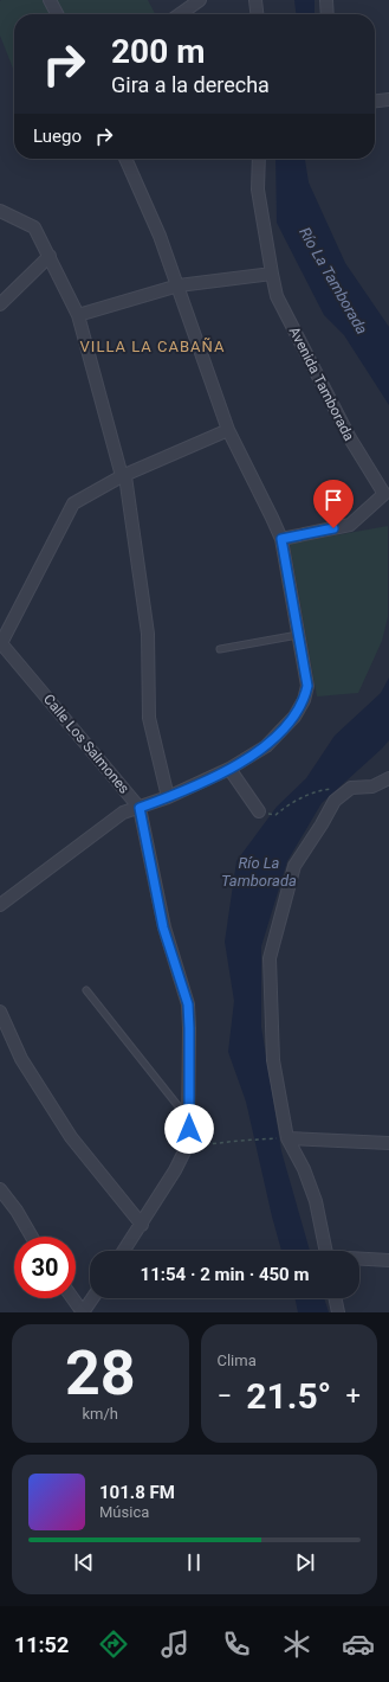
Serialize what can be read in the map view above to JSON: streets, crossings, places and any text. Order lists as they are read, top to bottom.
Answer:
{
  "streets": {
    "street": ["Avenida Tamborada", "Calle Los Salmones"]
  },
  "districts": ["VILLA LA CABAÑA"],
  "water": ["Río La Tamborada"],
  "page": {
    "turn": ["200 m", "Gira a la derecha"],
    "then": "Luego",
    "limit": "30",
    "trip": "11:54 · 2 min · 450 m",
    "tile": [
      ["28", "km/h"],
      "Clima"
    ],
    "heat": ["−", "21.5°", "+"],
    "song": ["101.8 FM", "Música"],
    "tabs": "11:52"
  }
}
